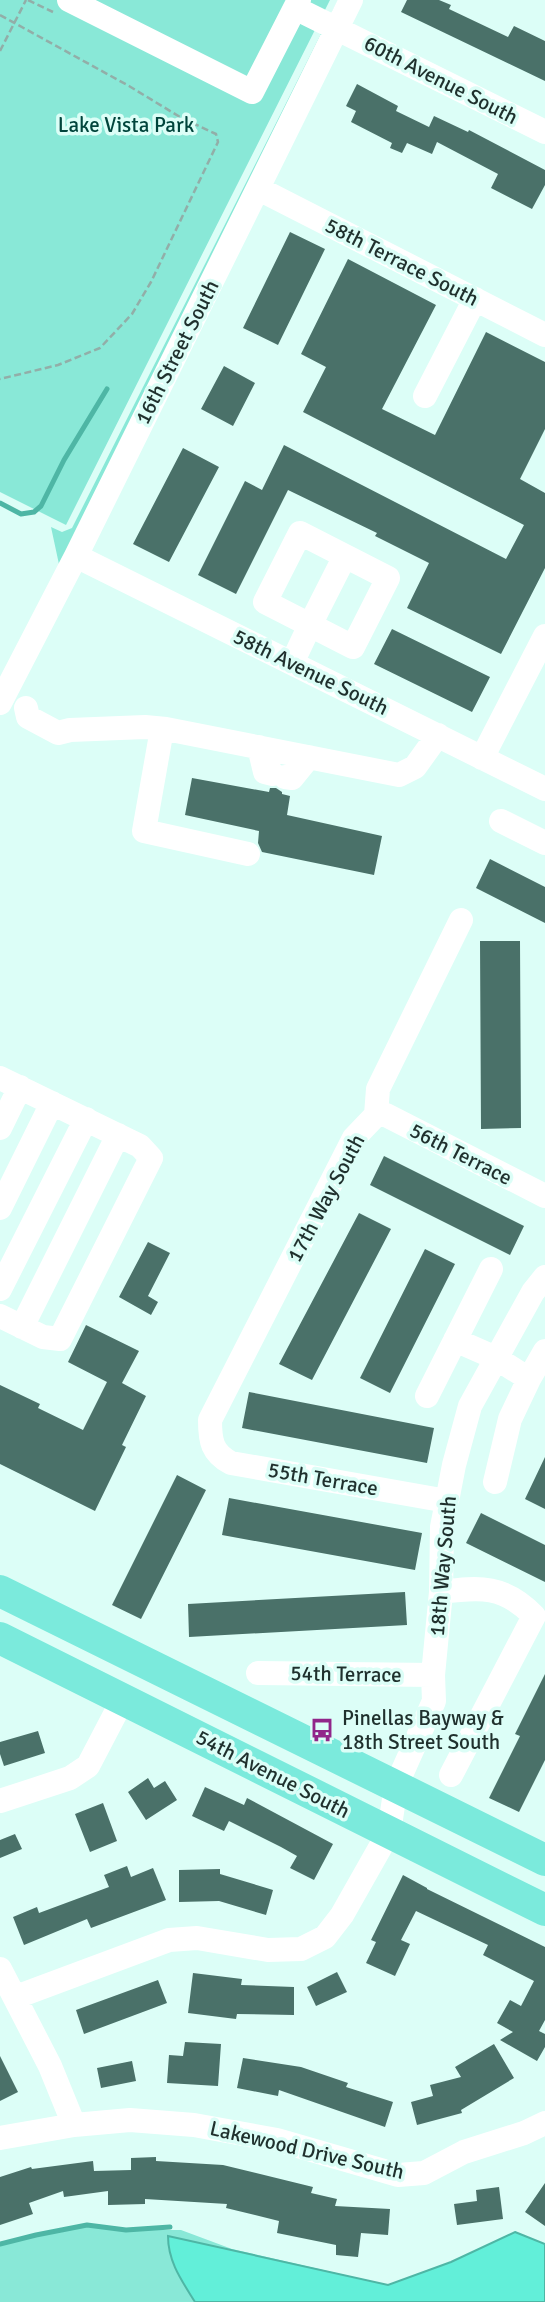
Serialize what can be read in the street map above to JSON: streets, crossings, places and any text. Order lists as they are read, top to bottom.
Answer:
{
  "streets": {
    "main road": ["54th Avenue South"],
    "street": [
      "60th Avenue South",
      "58th Terrace South",
      "16th Street South",
      "58th Avenue South",
      "56th Terrace",
      "17th Way South",
      "55th Terrace",
      "18th Way South",
      "54th Terrace",
      "Lakewood Drive South"
    ]
  },
  "crossings": [
    ["60th Avenue South", "16th Street South"],
    ["58th Terrace South", "16th Street South"],
    ["16th Street South", "58th Avenue South"],
    ["56th Terrace", "17th Way South"],
    ["17th Way South", "55th Terrace"],
    ["55th Terrace", "18th Way South"],
    ["18th Way South", "54th Terrace"],
    ["18th Way South", "54th Avenue South"]
  ],
  "parks": ["Lake Vista Park"],
  "places": {
    "bus stop": ["Pinellas Bayway & 18th Street South"]
  }
}
